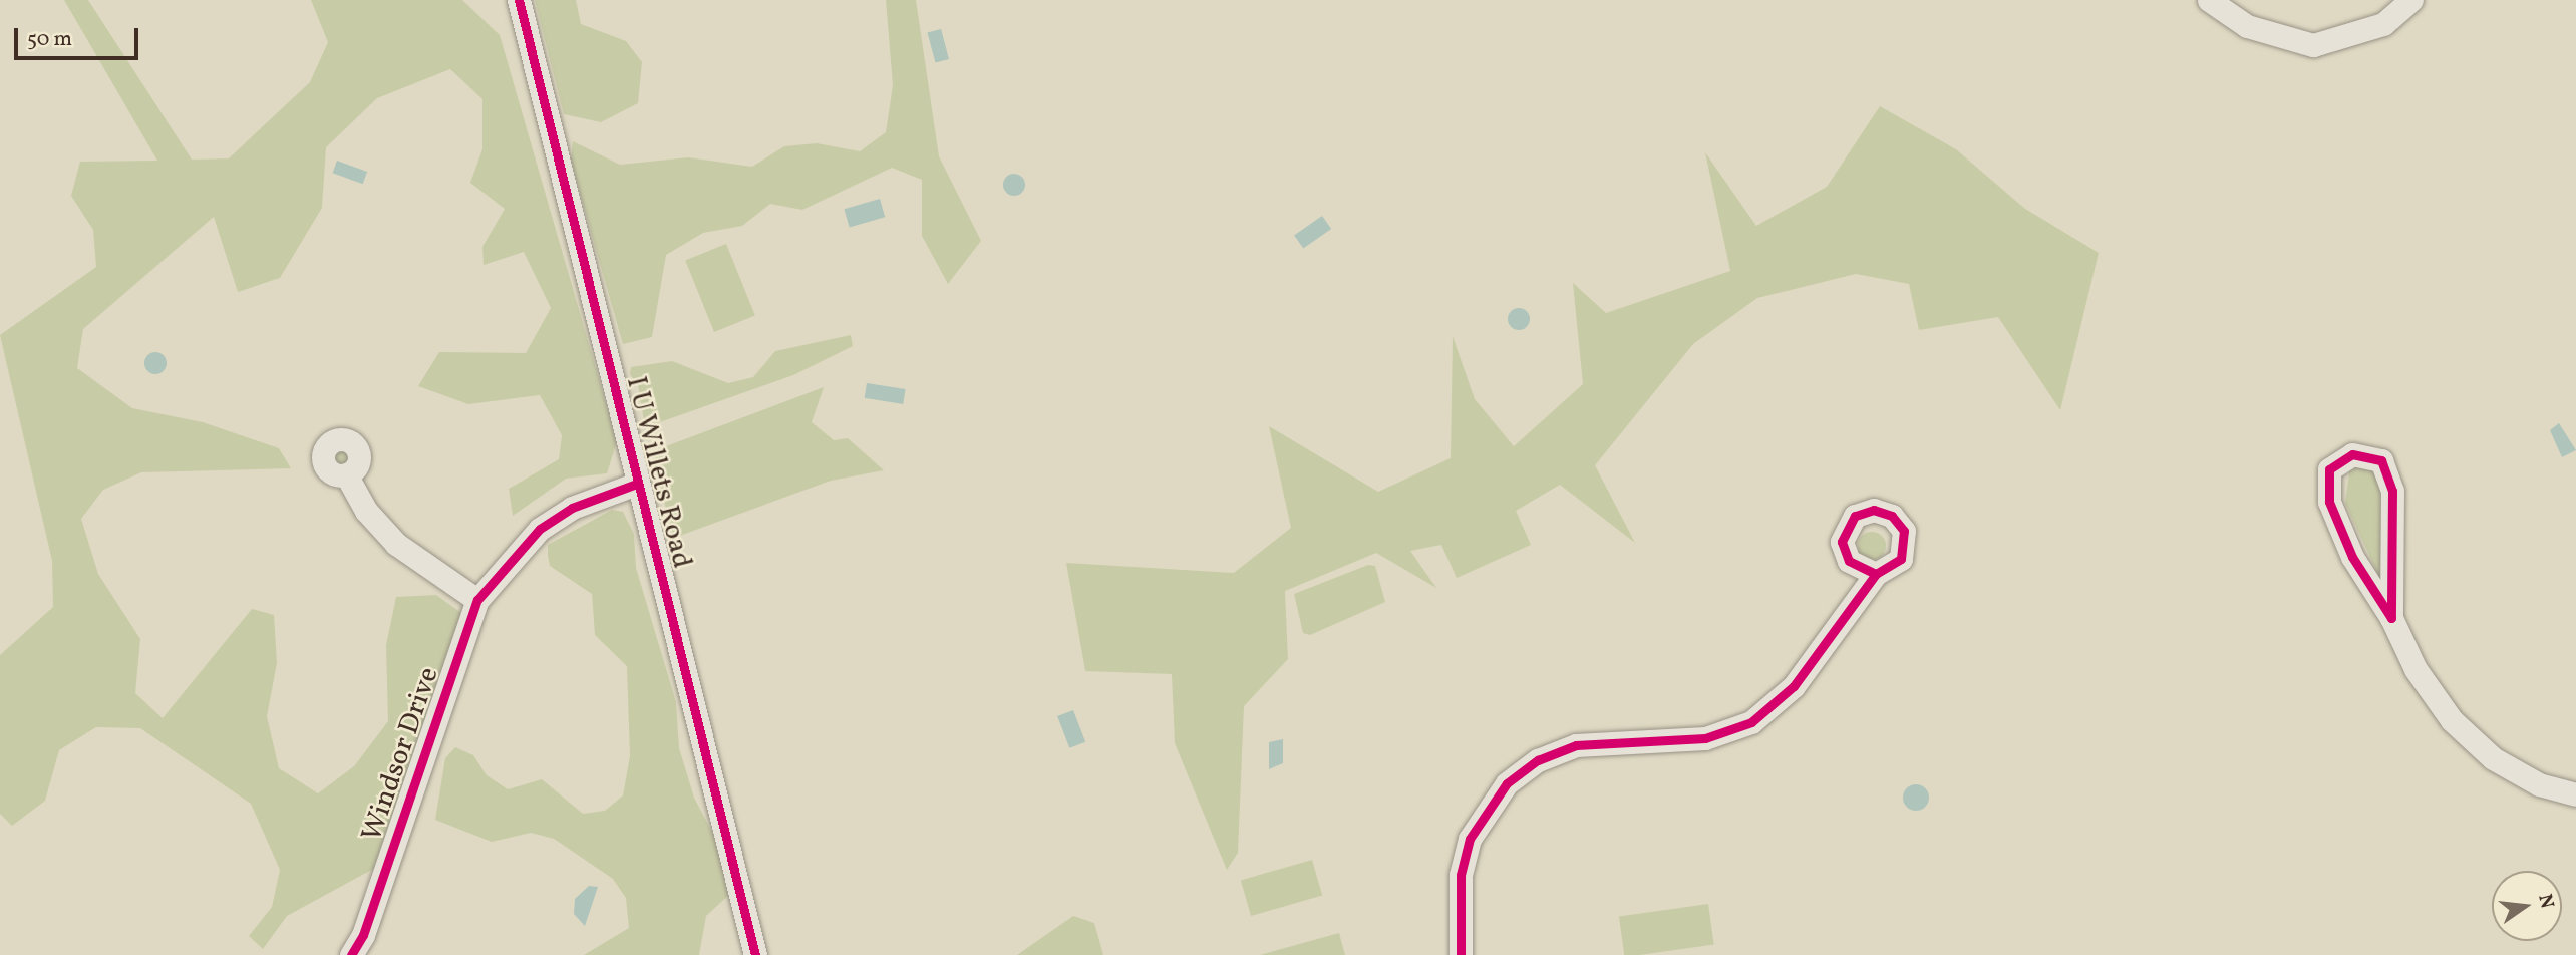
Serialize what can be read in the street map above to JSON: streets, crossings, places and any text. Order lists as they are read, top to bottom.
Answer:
{
  "streets": {
    "street": ["I U Willets Road", "Windsor Drive"]
  },
  "crossings": [
    ["I U Willets Road", "Windsor Drive"]
  ],
  "scale_bar": "50 m",
  "north": "right"
}
